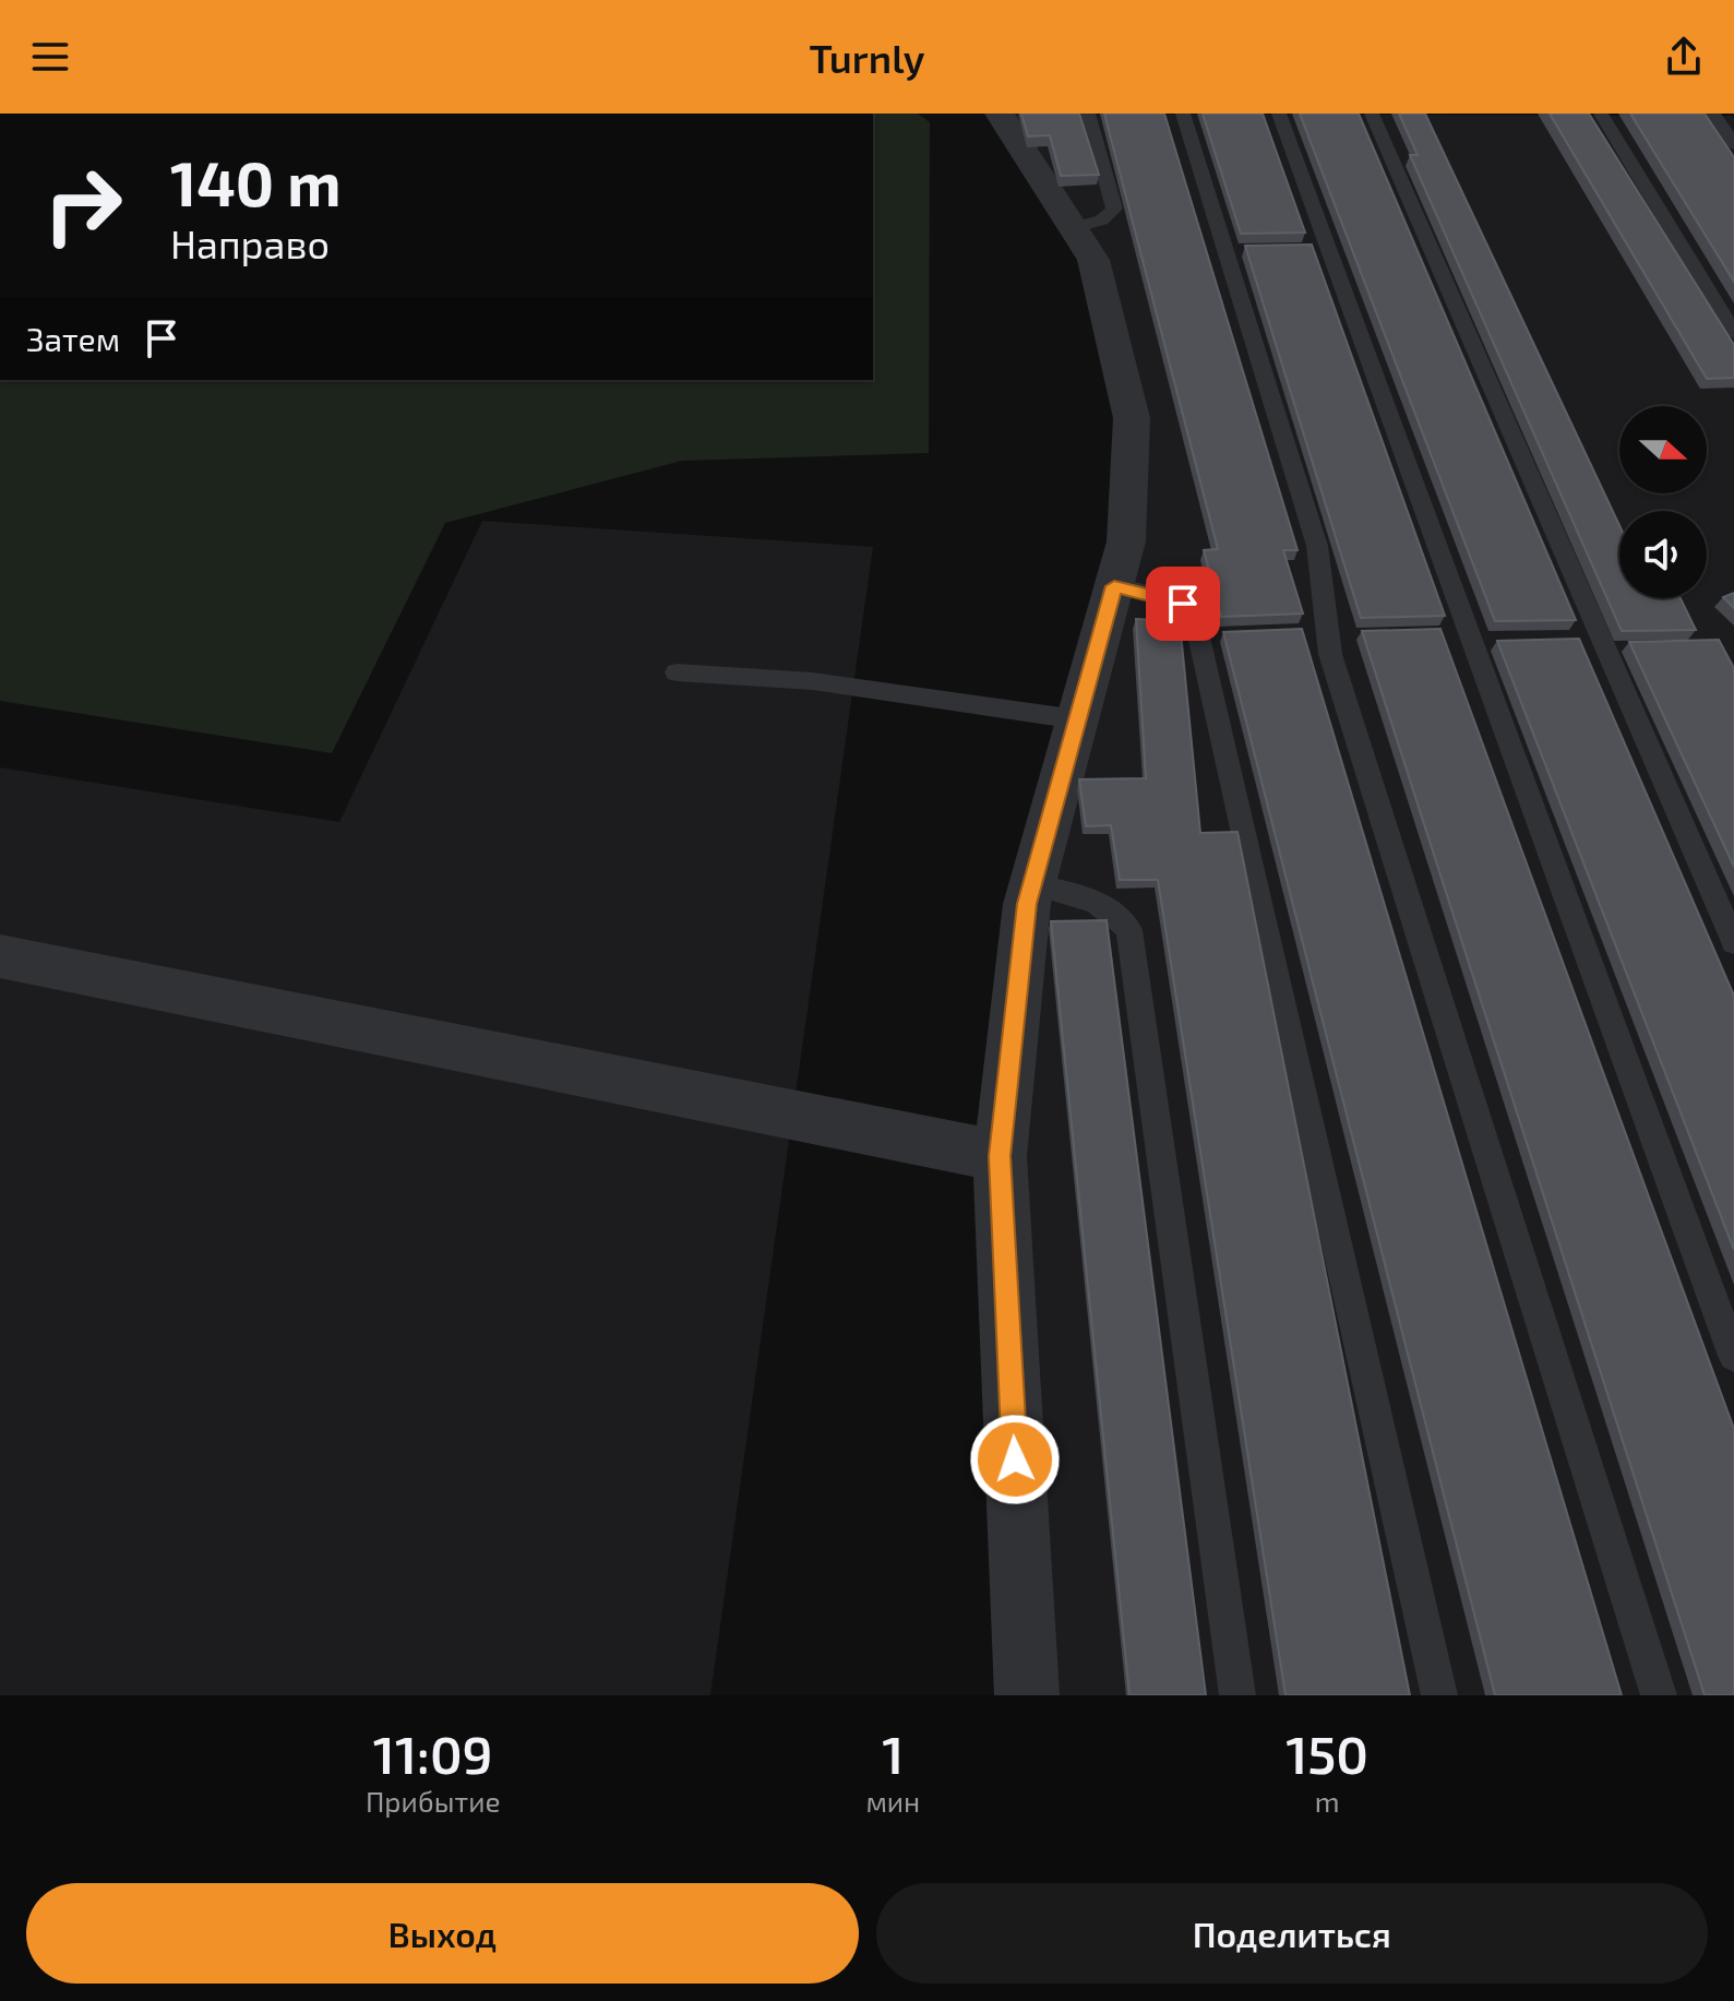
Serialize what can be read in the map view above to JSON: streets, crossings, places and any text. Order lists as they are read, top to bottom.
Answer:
{
  "north": "right",
  "page": {
    "header": "Turnly",
    "turn": ["140 m", "Направо"],
    "then": "Затем",
    "eta": [
      "11:09",
      "Прибытие",
      "1",
      "мин",
      "150",
      "m"
    ],
    "buttons": ["Выход", "Поделиться"]
  }
}
